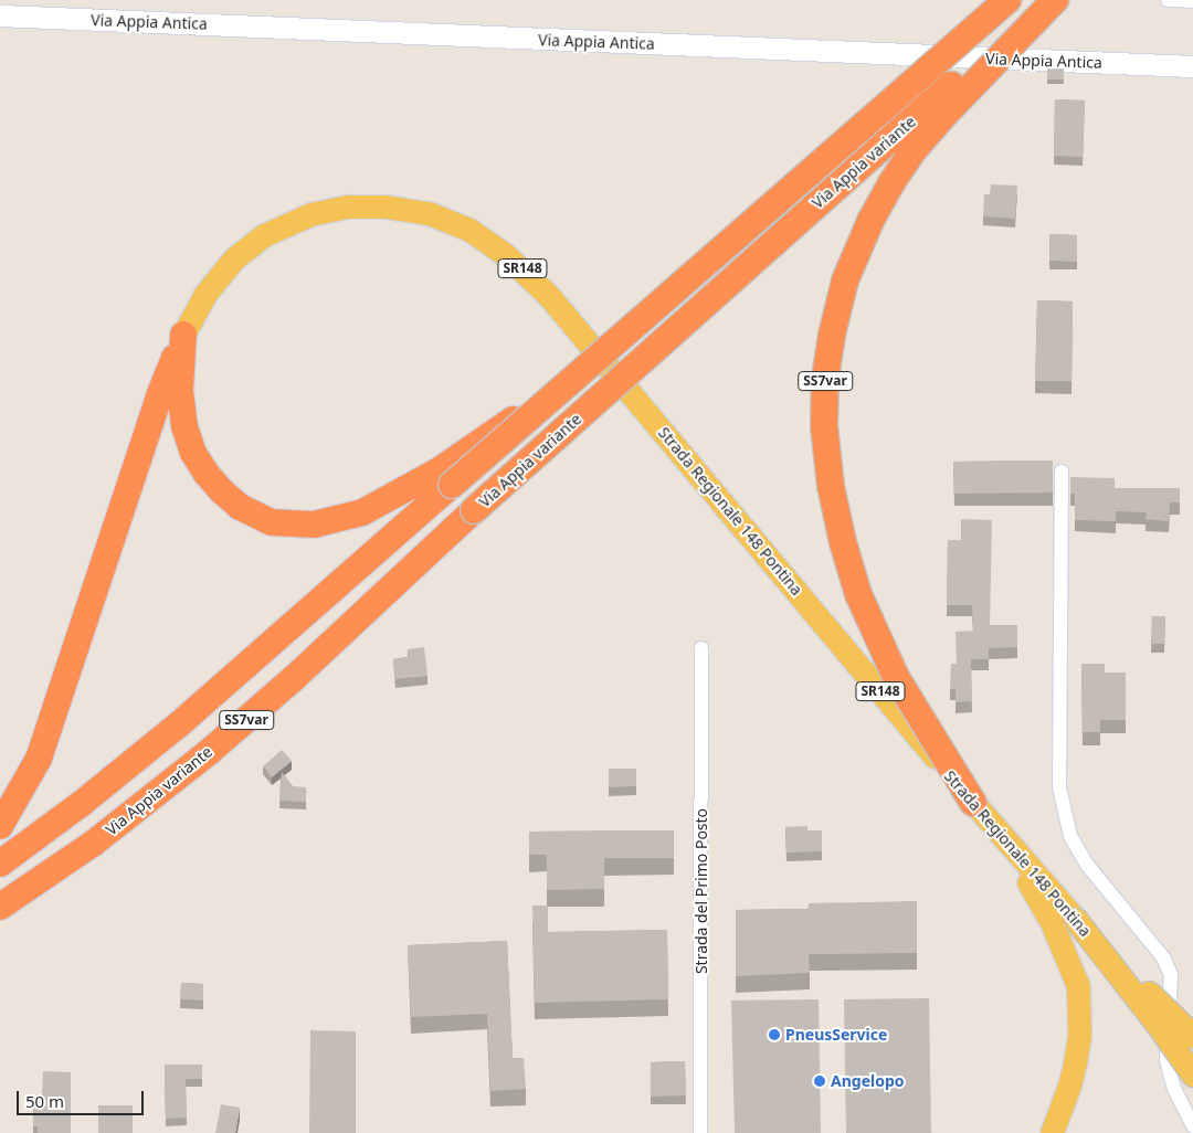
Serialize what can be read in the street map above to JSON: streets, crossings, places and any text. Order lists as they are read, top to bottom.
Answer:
{
  "streets": {
    "highway": ["Via Appia variante", "SS7var"],
    "main road": ["SR148", "Strada Regionale 148 Pontina"],
    "street": ["Via Appia Antica", "Strada del Primo Posto"]
  },
  "crossings": [
    ["SR148", "SS7var"],
    ["SR148", "Strada Regionale 148 Pontina"],
    ["SS7var", "Strada Regionale 148 Pontina"]
  ],
  "places": ["PneusService", "Angelopo"],
  "scale_bar": "50 m"
}
